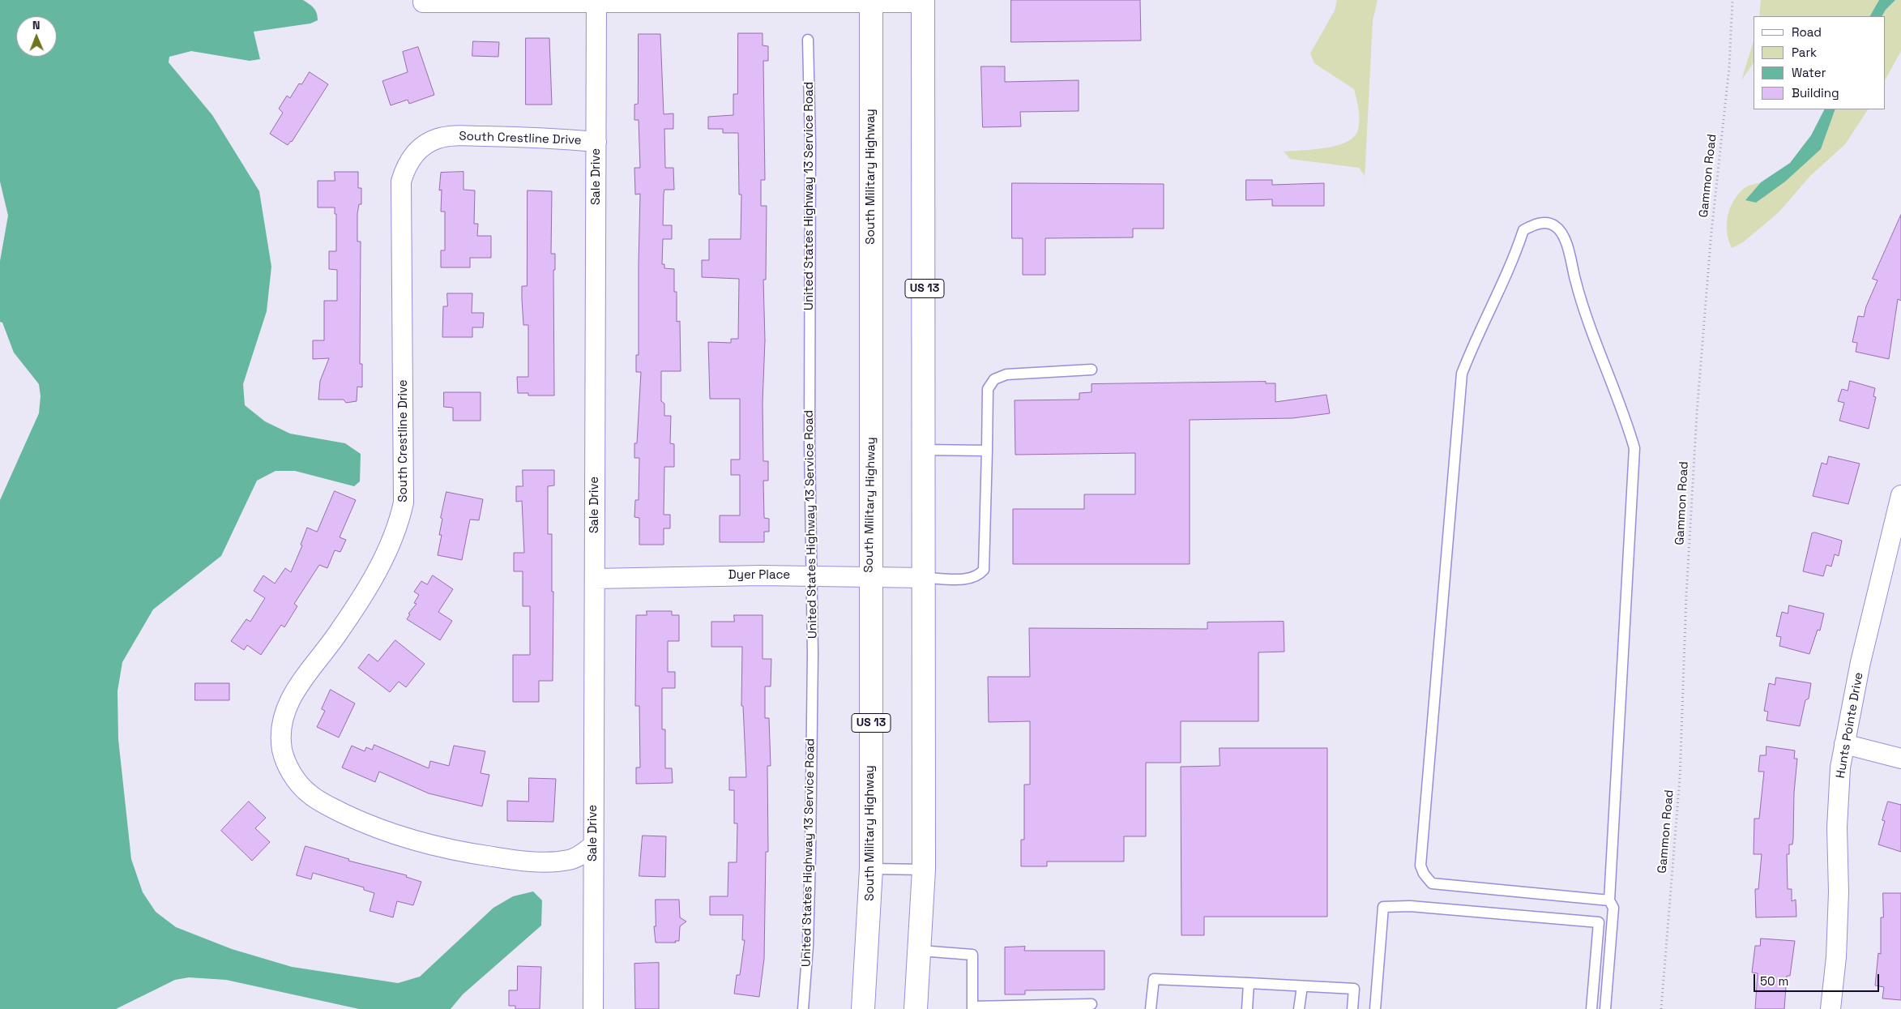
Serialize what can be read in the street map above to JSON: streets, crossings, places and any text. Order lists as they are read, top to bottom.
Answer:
{
  "streets": {
    "main road": ["South Military Highway", "US 13"],
    "street": [
      "South Crestline Drive",
      "Sale Drive",
      "Dyer Place",
      "Hunts Pointe Drive"
    ],
    "lane": ["United States Highway 13 Service Road"],
    "path": ["Gammon Road"]
  },
  "crossings": [
    ["South Crestline Drive", "Sale Drive"],
    ["Sale Drive", "Dyer Place"],
    ["South Military Highway", "Dyer Place"],
    ["United States Highway 13 Service Road", "Dyer Place"],
    ["US 13", "Dyer Place"]
  ],
  "legend": [
    "Road",
    "Park",
    "Water",
    "Building"
  ],
  "scale_bar": "50 m",
  "north": "top"
}
